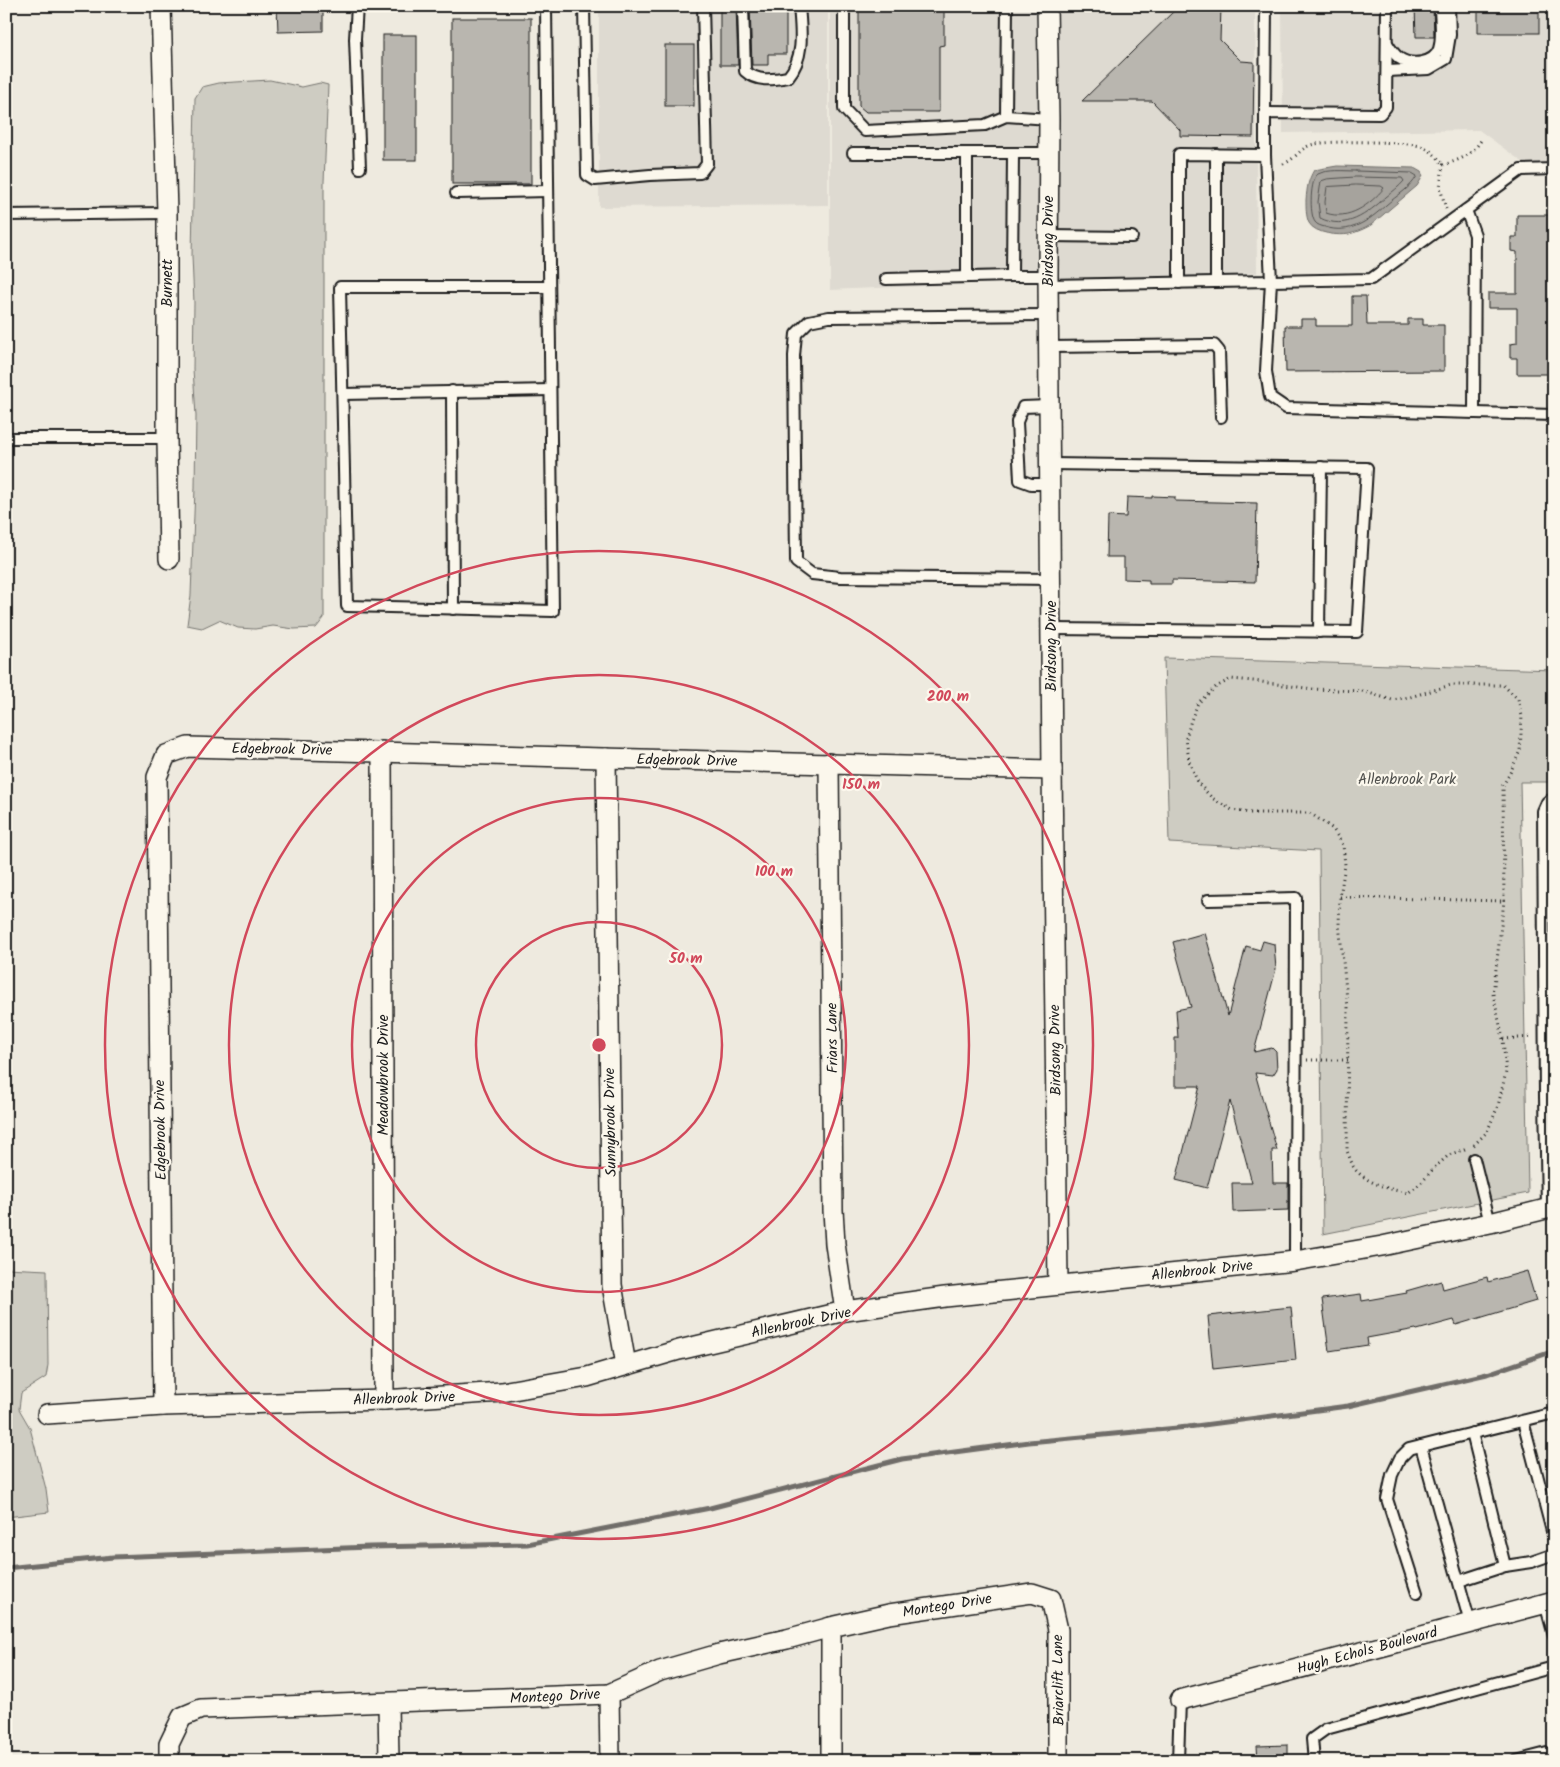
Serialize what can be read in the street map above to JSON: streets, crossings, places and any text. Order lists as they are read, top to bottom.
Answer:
{
  "streets": {
    "street": [
      "Birdsong Drive",
      "Burnett",
      "Edgebrook Drive",
      "Friars Lane",
      "Meadowbrook Drive",
      "Sunnybrook Drive",
      "Allenbrook Drive",
      "Montego Drive",
      "Hugh Echols Boulevard",
      "Briarclift Lane"
    ]
  },
  "crossings": [
    ["Birdsong Drive", "Edgebrook Drive"],
    ["Birdsong Drive", "Allenbrook Drive"],
    ["Edgebrook Drive", "Friars Lane"],
    ["Edgebrook Drive", "Meadowbrook Drive"],
    ["Edgebrook Drive", "Sunnybrook Drive"],
    ["Edgebrook Drive", "Allenbrook Drive"],
    ["Friars Lane", "Allenbrook Drive"],
    ["Meadowbrook Drive", "Allenbrook Drive"],
    ["Sunnybrook Drive", "Allenbrook Drive"],
    ["Montego Drive", "Briarclift Lane"]
  ],
  "parks": ["Allenbrook Park"],
  "rings": [
    "200 m",
    "150 m",
    "100 m",
    "50 m"
  ]
}
